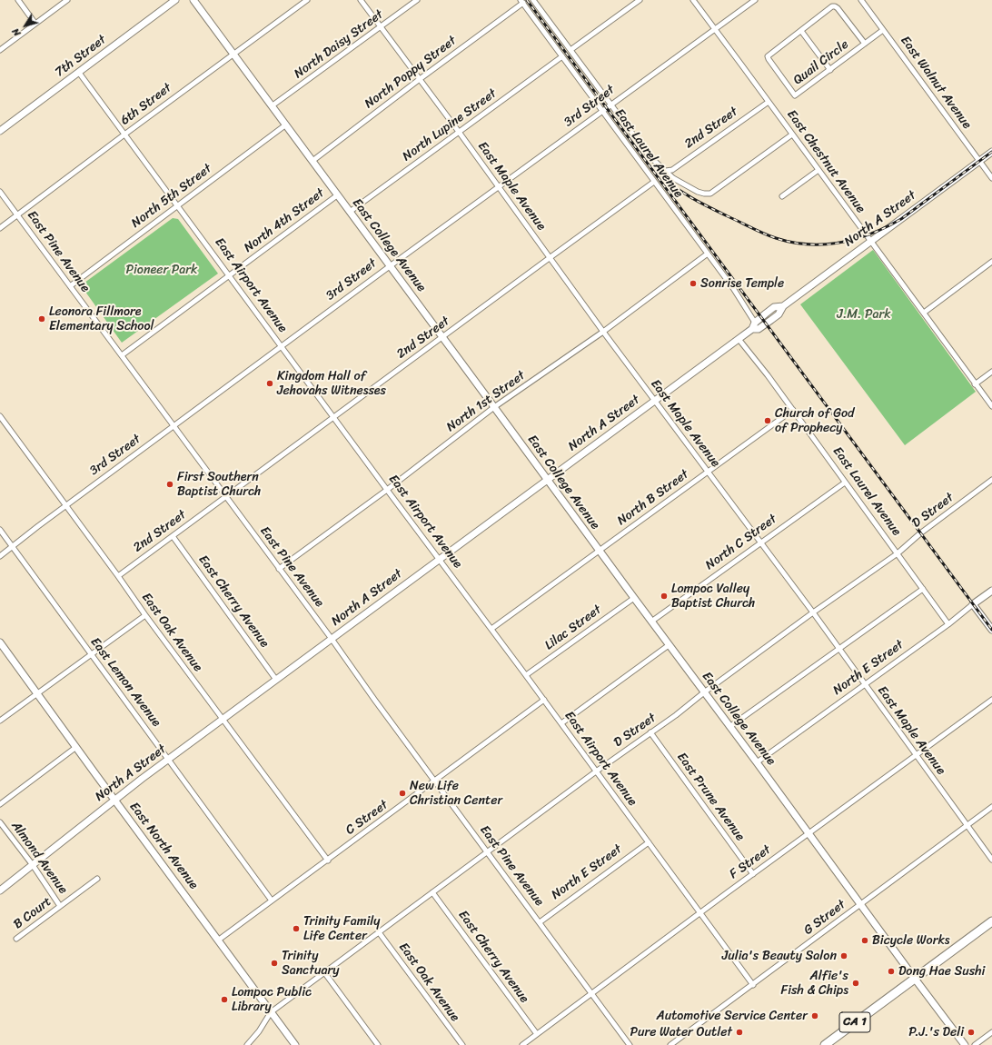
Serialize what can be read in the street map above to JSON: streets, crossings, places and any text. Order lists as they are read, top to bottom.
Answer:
{
  "streets": {
    "highway": ["CA 1"],
    "street": [
      "North Daisy Street",
      "7th Street",
      "Quail Circle",
      "North Poppy Street",
      "East Walnut Avenue",
      "6th Street",
      "3rd Street",
      "North Lupine Street",
      "2nd Street",
      "East Laurel Avenue",
      "East Chestnut Avenue",
      "East Maple Avenue",
      "North 5th Street",
      "North A Street",
      "North 4th Street",
      "East College Avenue",
      "East Pine Avenue",
      "East Airport Avenue",
      "North 1st Street",
      "North B Street",
      "D Street",
      "North C Street",
      "East Cherry Avenue",
      "Lilac Street",
      "East Oak Avenue",
      "North E Street",
      "East Lemon Avenue",
      "East Prune Avenue",
      "C Street",
      "East North Avenue",
      "Almond Avenue",
      "F Street",
      "B Court",
      "G Street"
    ]
  },
  "crossings": [
    ["North Daisy Street", "East Maple Avenue"],
    ["North Daisy Street", "East College Avenue"],
    ["7th Street", "East Airport Avenue"],
    ["Quail Circle", "East Walnut Avenue"],
    ["North Poppy Street", "East Laurel Avenue"],
    ["North Poppy Street", "East Maple Avenue"],
    ["North Poppy Street", "East College Avenue"],
    ["East Walnut Avenue", "North A Street"],
    ["6th Street", "East College Avenue"],
    ["6th Street", "East Pine Avenue"],
    ["6th Street", "East Airport Avenue"],
    ["3rd Street", "East Laurel Avenue"],
    ["3rd Street", "East Chestnut Avenue"],
    ["3rd Street", "East Maple Avenue"],
    ["3rd Street", "East College Avenue"],
    ["3rd Street", "East Pine Avenue"],
    ["3rd Street", "East Airport Avenue"],
    ["3rd Street", "East Oak Avenue"],
    ["3rd Street", "East Lemon Avenue"],
    ["North Lupine Street", "East Laurel Avenue"],
    ["North Lupine Street", "East Maple Avenue"],
    ["North Lupine Street", "East College Avenue"],
    ["2nd Street", "East Laurel Avenue"],
    ["2nd Street", "East Chestnut Avenue"],
    ["2nd Street", "East Maple Avenue"],
    ["2nd Street", "East College Avenue"],
    ["2nd Street", "East Pine Avenue"],
    ["2nd Street", "East Airport Avenue"],
    ["2nd Street", "East Cherry Avenue"],
    ["2nd Street", "East Oak Avenue"],
    ["East Laurel Avenue", "East Chestnut Avenue"],
    ["East Laurel Avenue", "North A Street"],
    ["East Laurel Avenue", "North 1st Street"],
    ["East Laurel Avenue", "North B Street"],
    ["East Laurel Avenue", "D Street"],
    ["East Laurel Avenue", "North C Street"],
    ["East Laurel Avenue", "North E Street"],
    ["East Chestnut Avenue", "North A Street"],
    ["East Maple Avenue", "North A Street"],
    ["East Maple Avenue", "North 1st Street"],
    ["East Maple Avenue", "North B Street"],
    ["East Maple Avenue", "D Street"],
    ["East Maple Avenue", "North C Street"],
    ["East Maple Avenue", "North E Street"],
    ["East Maple Avenue", "F Street"],
    ["East Maple Avenue", "G Street"],
    ["North 5th Street", "East College Avenue"],
    ["North 5th Street", "East Pine Avenue"],
    ["North 5th Street", "East Airport Avenue"],
    ["North A Street", "East College Avenue"],
    ["North A Street", "East Pine Avenue"],
    ["North A Street", "East Airport Avenue"],
    ["North A Street", "East Cherry Avenue"],
    ["North A Street", "East Oak Avenue"],
    ["North A Street", "East Lemon Avenue"],
    ["North A Street", "East North Avenue"],
    ["North A Street", "Almond Avenue"],
    ["North 4th Street", "East College Avenue"],
    ["North 4th Street", "East Pine Avenue"],
    ["North 4th Street", "East Airport Avenue"],
    ["East College Avenue", "North 1st Street"],
    ["East College Avenue", "North B Street"],
    ["East College Avenue", "D Street"],
    ["East College Avenue", "North C Street"],
    ["East College Avenue", "Lilac Street"],
    ["East College Avenue", "North E Street"],
    ["East College Avenue", "F Street"],
    ["East College Avenue", "G Street"],
    ["East College Avenue", "CA 1"],
    ["East Pine Avenue", "North 1st Street"],
    ["East Pine Avenue", "D Street"],
    ["East Pine Avenue", "North E Street"],
    ["East Pine Avenue", "C Street"],
    ["East Pine Avenue", "F Street"],
    ["East Airport Avenue", "North 1st Street"],
    ["East Airport Avenue", "North B Street"],
    ["East Airport Avenue", "D Street"],
    ["East Airport Avenue", "Lilac Street"],
    ["East Airport Avenue", "North E Street"],
    ["East Airport Avenue", "C Street"],
    ["East Airport Avenue", "F Street"],
    ["East Airport Avenue", "G Street"],
    ["D Street", "East Cherry Avenue"],
    ["D Street", "East Oak Avenue"],
    ["D Street", "East Prune Avenue"],
    ["D Street", "East North Avenue"],
    ["East Cherry Avenue", "F Street"],
    ["East Oak Avenue", "C Street"],
    ["East Lemon Avenue", "C Street"],
    ["East Prune Avenue", "F Street"],
    ["C Street", "East North Avenue"],
    ["Almond Avenue", "B Court"]
  ],
  "parks": ["Pioneer Park", "J.M. Park"],
  "places": [
    "Sonrise Temple",
    "Leonora Fillmore Elementary School",
    "Kingdom Hall of Jehovahs Witnesses",
    "Church of God of Prophecy",
    "First Southern Baptist Church",
    "Lompoc Valley Baptist Church",
    "New Life Christian Center",
    "Trinity Family Life Center",
    "Bicycle Works",
    "Julia's Beauty Salon",
    "Trinity Sanctuary",
    "Dong Hae Sushi",
    "Alfie's Fish & Chips",
    "Lompoc Public Library",
    "Automotive Service Center",
    "Pure Water Outlet",
    "P.J.'s Deli"
  ],
  "north": "bottom left"
}
